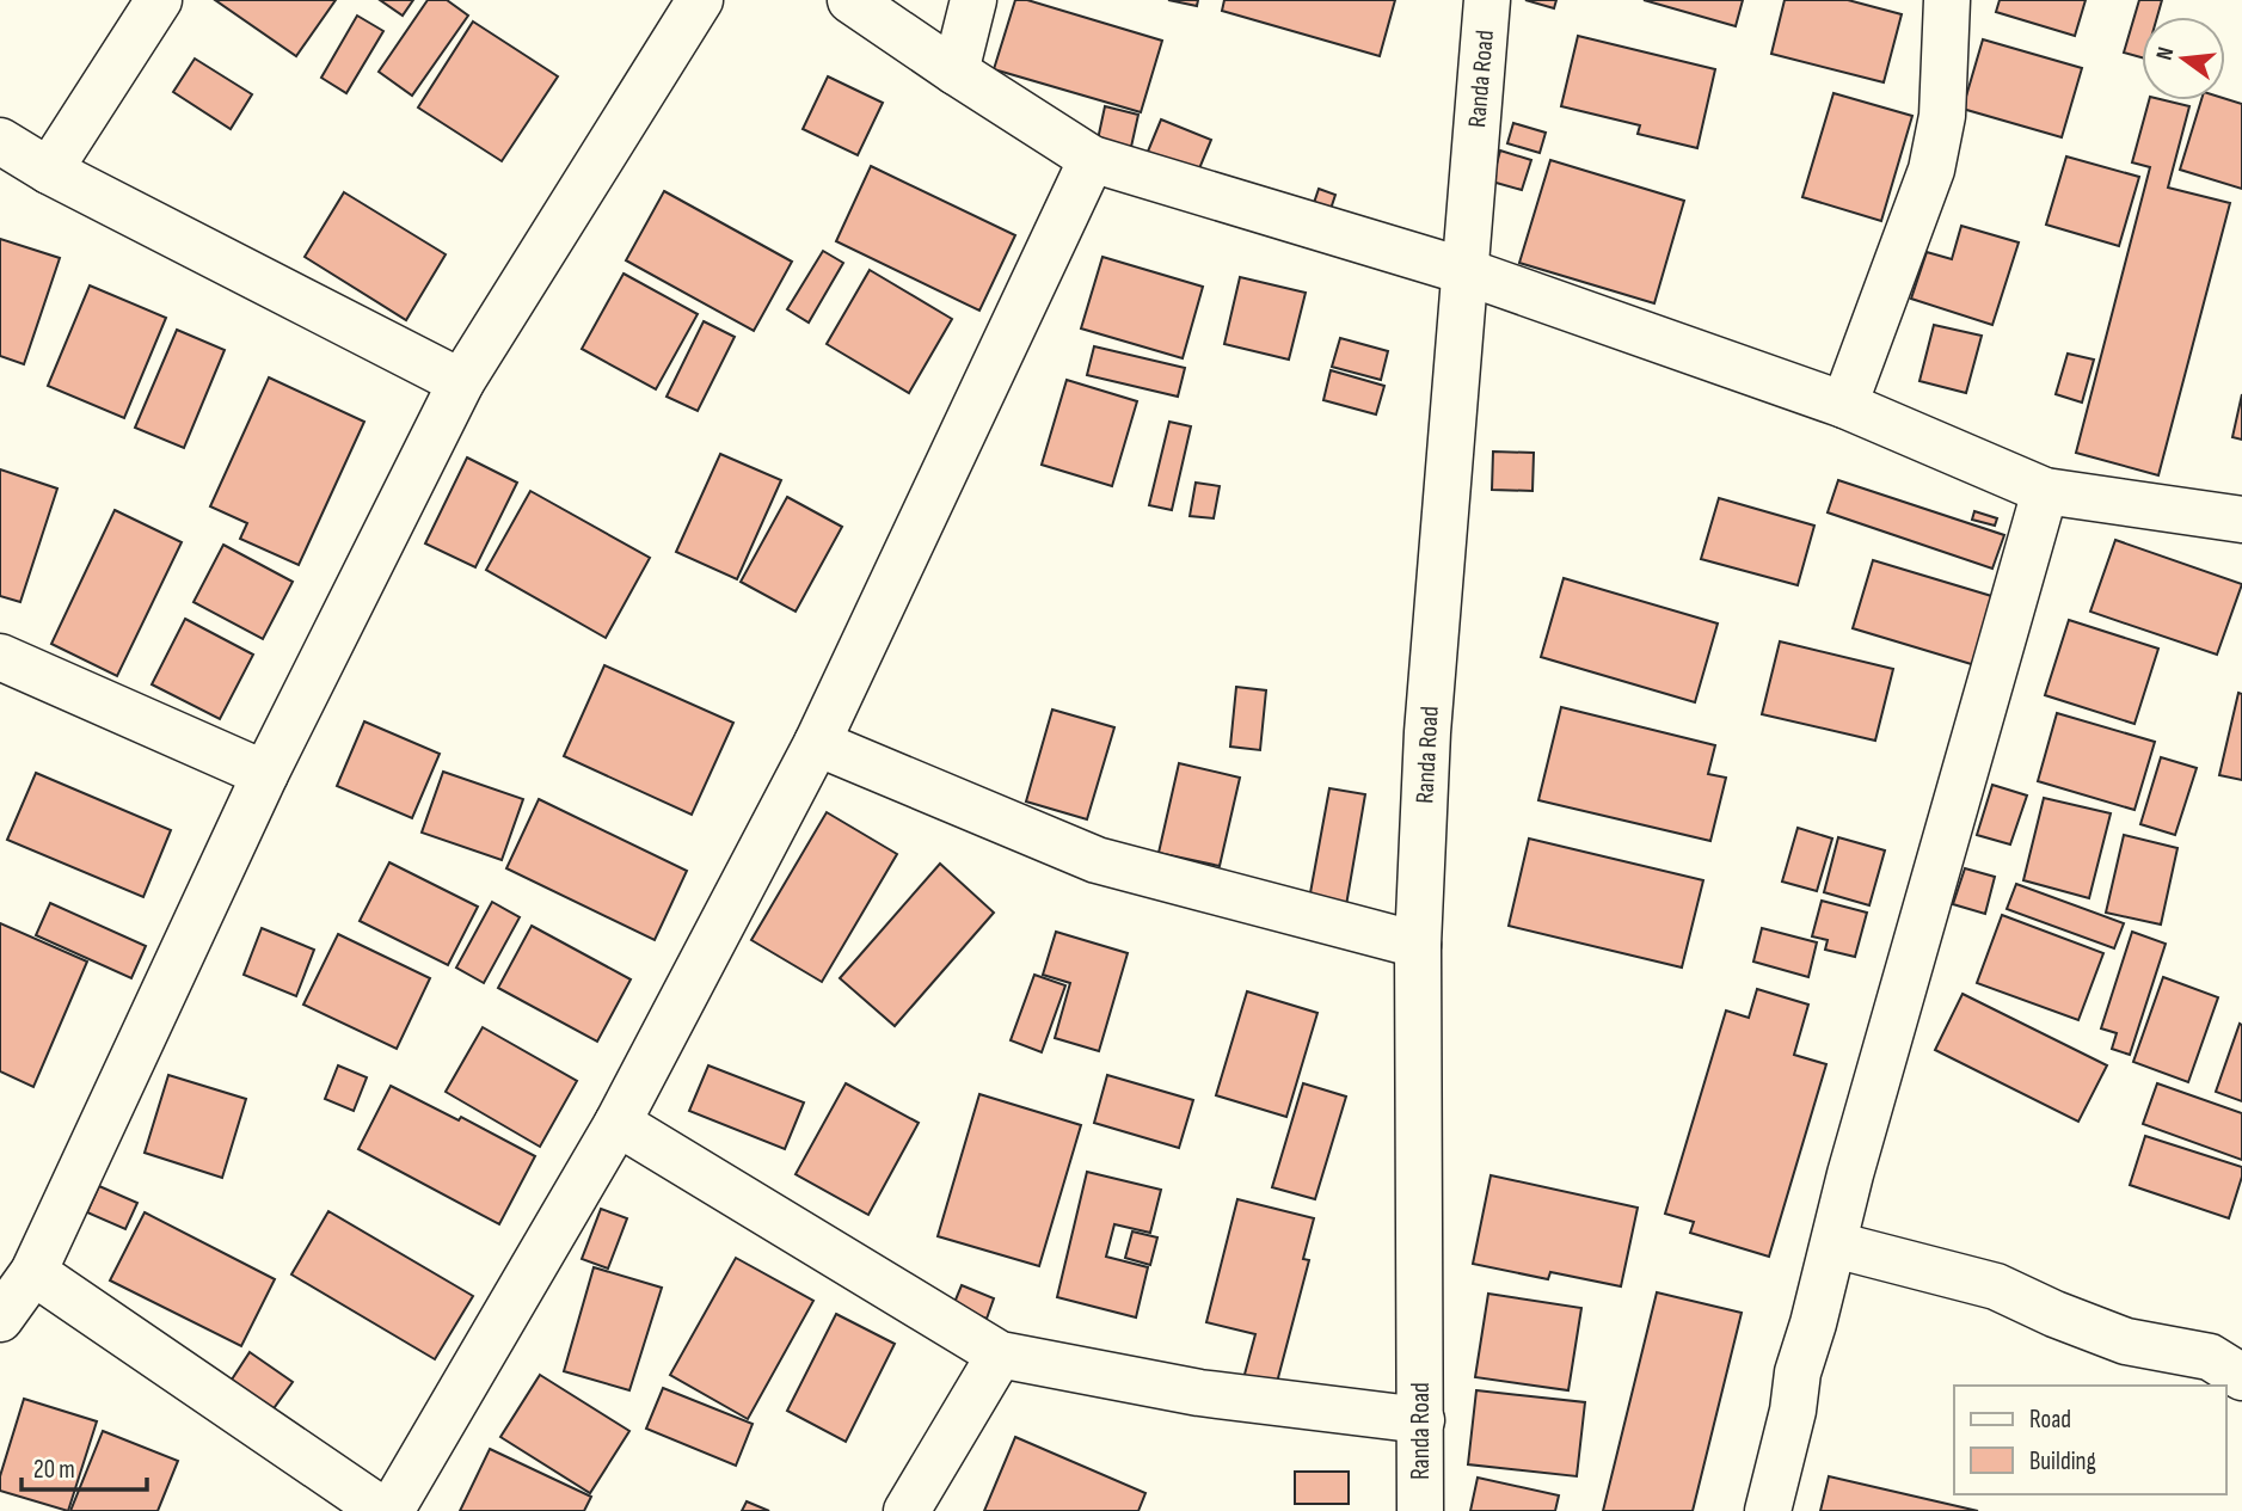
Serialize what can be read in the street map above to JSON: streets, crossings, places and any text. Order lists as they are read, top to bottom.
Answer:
{
  "streets": {
    "street": ["Randa Road"]
  },
  "legend": ["Road", "Building"],
  "scale_bar": "20 m",
  "north": "left"
}
